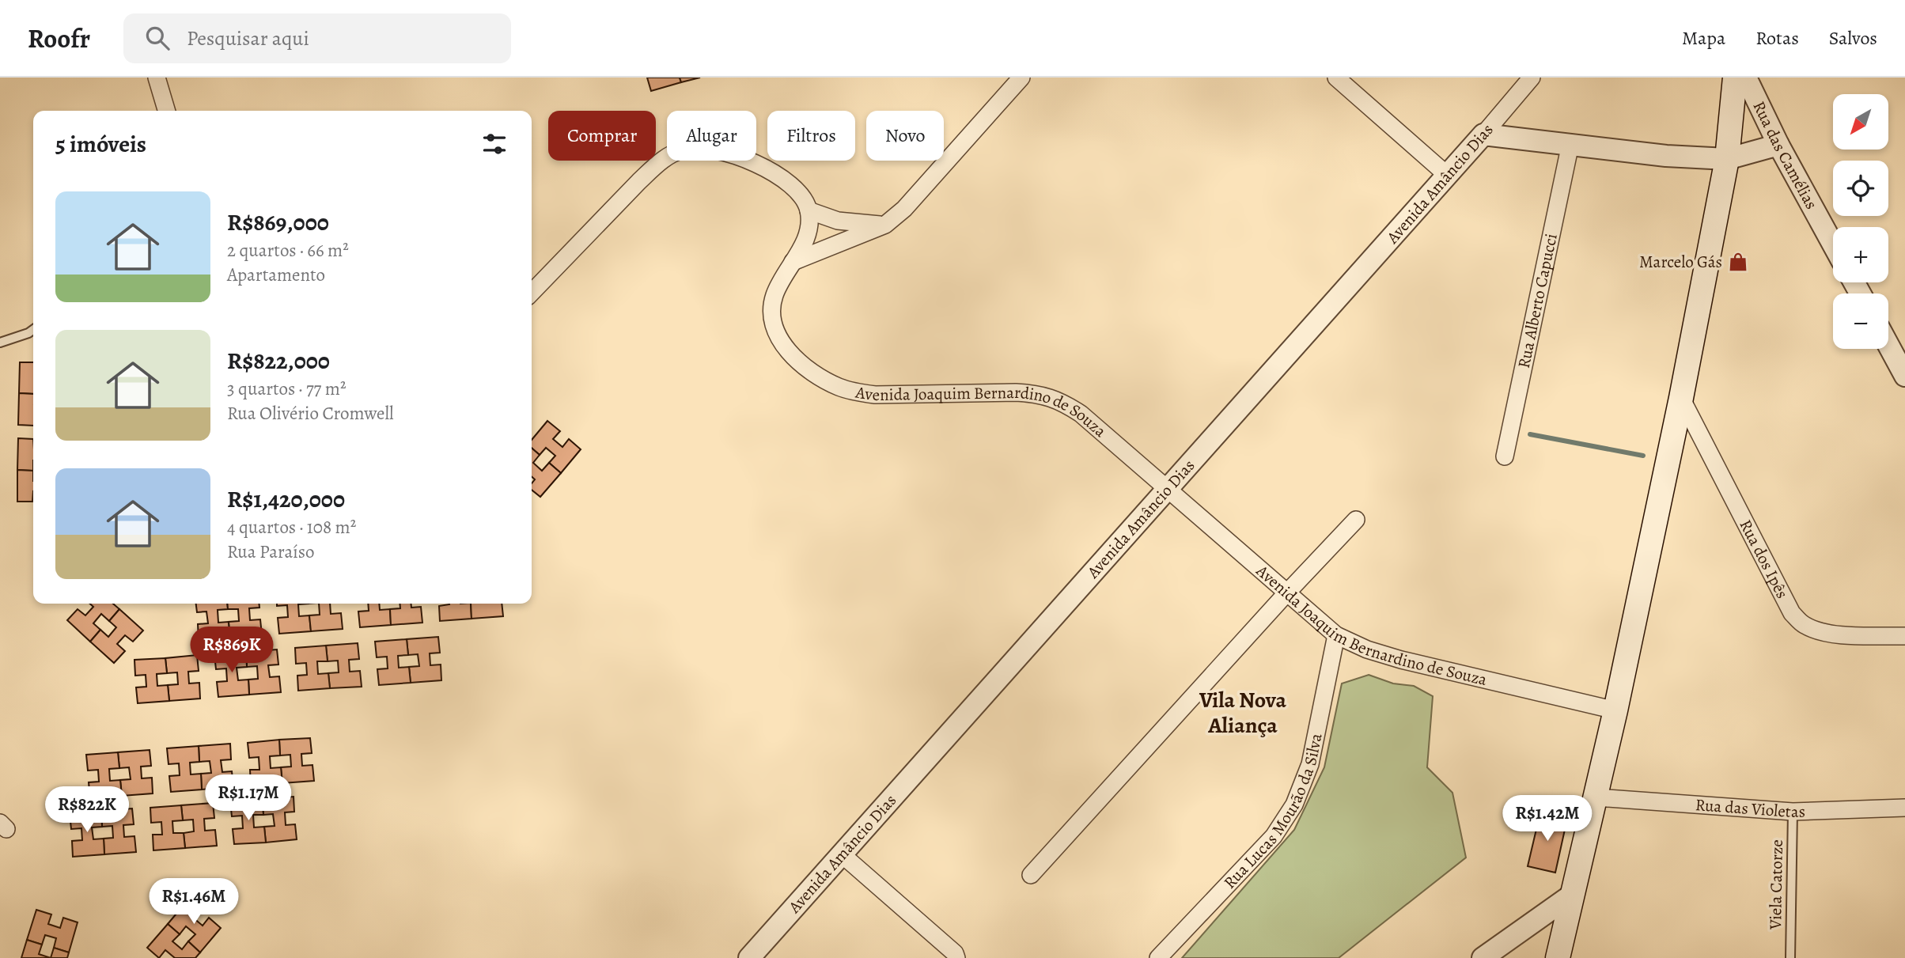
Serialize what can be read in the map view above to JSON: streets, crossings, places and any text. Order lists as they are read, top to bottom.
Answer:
{
  "streets": {
    "street": [
      "Rua das Camélias",
      "Avenida Amâncio Dias",
      "Rua Alberto Capucci",
      "Avenida Joaquim Bernardino de Souza",
      "Rua dos Ipês",
      "Rua das Violetas",
      "Rua Lucas Mourão da Silva"
    ],
    "lane": ["Viela Catorze"]
  },
  "crossings": [
    ["Avenida Amâncio Dias", "Avenida Joaquim Bernardino de Souza"],
    ["Avenida Joaquim Bernardino de Souza", "Rua Lucas Mourão da Silva"],
    ["Rua das Violetas", "Viela Catorze"]
  ],
  "districts": ["Vila Nova Aliança"],
  "places": {
    "shop": ["Marcelo Gás"]
  },
  "north": "bottom left",
  "page": {
    "header": "Roofr",
    "search": "Pesquisar aqui",
    "nav": ["Mapa", "Rotas", "Salvos"],
    "map_buttons": ["+", "−"],
    "chip": [
      "Comprar",
      "Alugar",
      "Filtros",
      "Novo"
    ],
    "heading": "5 imóveis",
    "list": [
      {
        "name": "R$869,000",
        "note": "2 quartos · 66 m² · Apartamento"
      },
      {
        "name": "R$822,000",
        "note": "3 quartos · 77 m² · Rua Olivério Cromwell"
      },
      {
        "name": "R$1,420,000",
        "note": "4 quartos · 108 m² · Rua Paraíso"
      }
    ],
    "price": [
      "R$869K",
      "R$1.17M",
      "R$822K",
      "R$1.42M",
      "R$1.46M"
    ]
  }
}
